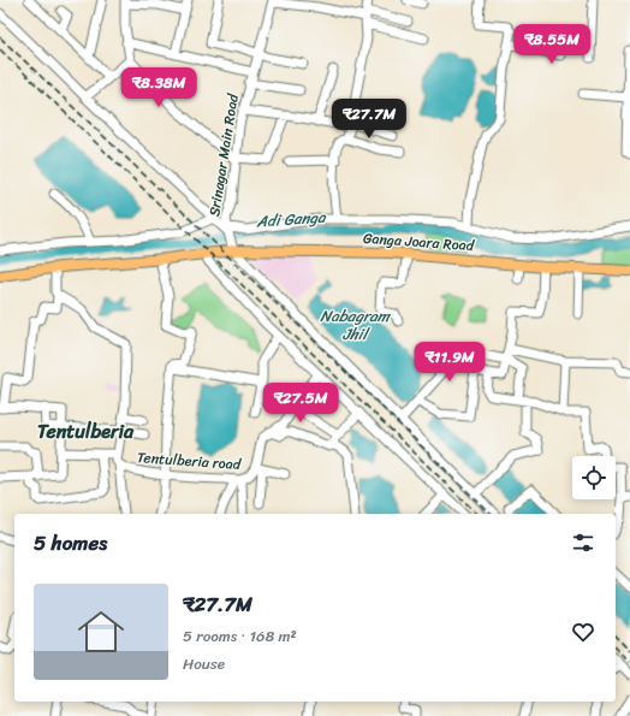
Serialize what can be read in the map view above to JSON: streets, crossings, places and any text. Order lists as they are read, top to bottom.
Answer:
{
  "streets": {
    "main road": ["Ganga Joara Road"],
    "street": ["Srinagar Main Road", "Tentulberia road"]
  },
  "districts": ["Tentulberia"],
  "water": ["Adi Ganga", "Nabagram Jhil"],
  "page": {
    "price": [
      "₹8.55M",
      "₹8.38M",
      "₹27.7M",
      "₹11.9M",
      "₹27.5M"
    ],
    "heading": "5 homes",
    "list": [
      {
        "name": "₹27.7M",
        "note": "5 rooms · 168 m² · House"
      }
    ]
  }
}
